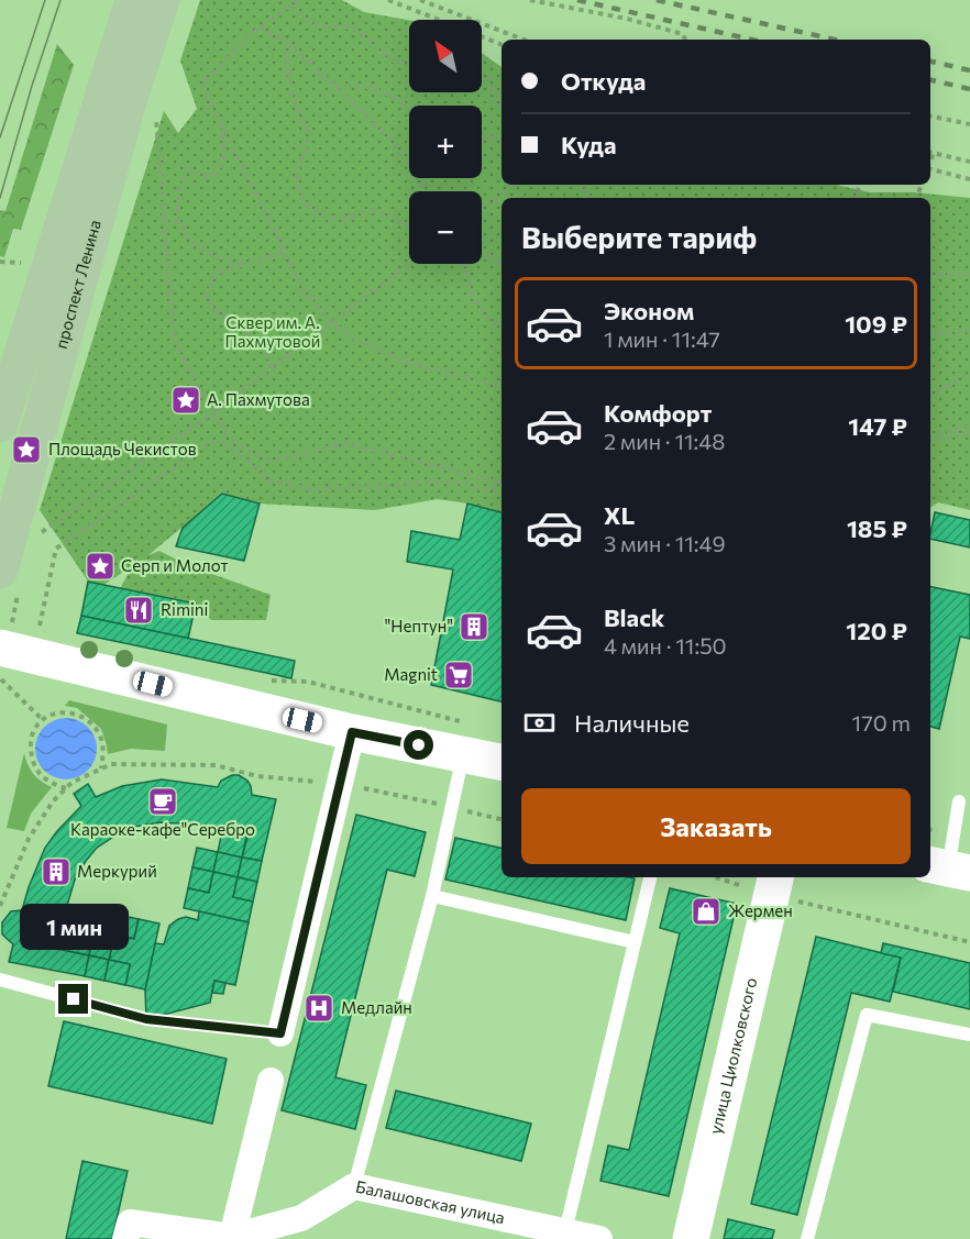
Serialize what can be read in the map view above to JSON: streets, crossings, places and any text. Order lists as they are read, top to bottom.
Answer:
{
  "streets": {
    "main road": ["проспект Ленина", "улица Циолковского"],
    "street": ["Балашовская улица"]
  },
  "parks": ["Сквер им. А. Пахмутовой"],
  "places": {
    "place": ["А. Пахмутова", "Площадь Чекистов", "Серп и Молот"],
    "restaurant": ["Rimini"],
    "building": ["\"Нептун\"", "Меркурий"],
    "supermarket": ["Magnit"],
    "cafe": ["Караоке-кафе\"Серебро"],
    "shop": ["Жермен"],
    "hospital": ["Медлайн"]
  },
  "north": "top left",
  "page": {
    "map_buttons": ["+", "−"],
    "banner": ["Откуда", "Куда"],
    "heading": "Выберите тариф",
    "list": [
      {
        "name": "Эконом",
        "note": "1 мин · 11:47",
        "value": "109 ₽"
      },
      {
        "name": "Комфорт",
        "note": "2 мин · 11:48",
        "value": "147 ₽"
      },
      {
        "name": "XL",
        "note": "3 мин · 11:49",
        "value": "185 ₽"
      },
      {
        "name": "Black",
        "note": "4 мин · 11:50",
        "value": "120 ₽"
      }
    ],
    "pay": ["Наличные", "170 m"],
    "buttons": "Заказать",
    "bubble": "1 мин"
  }
}
